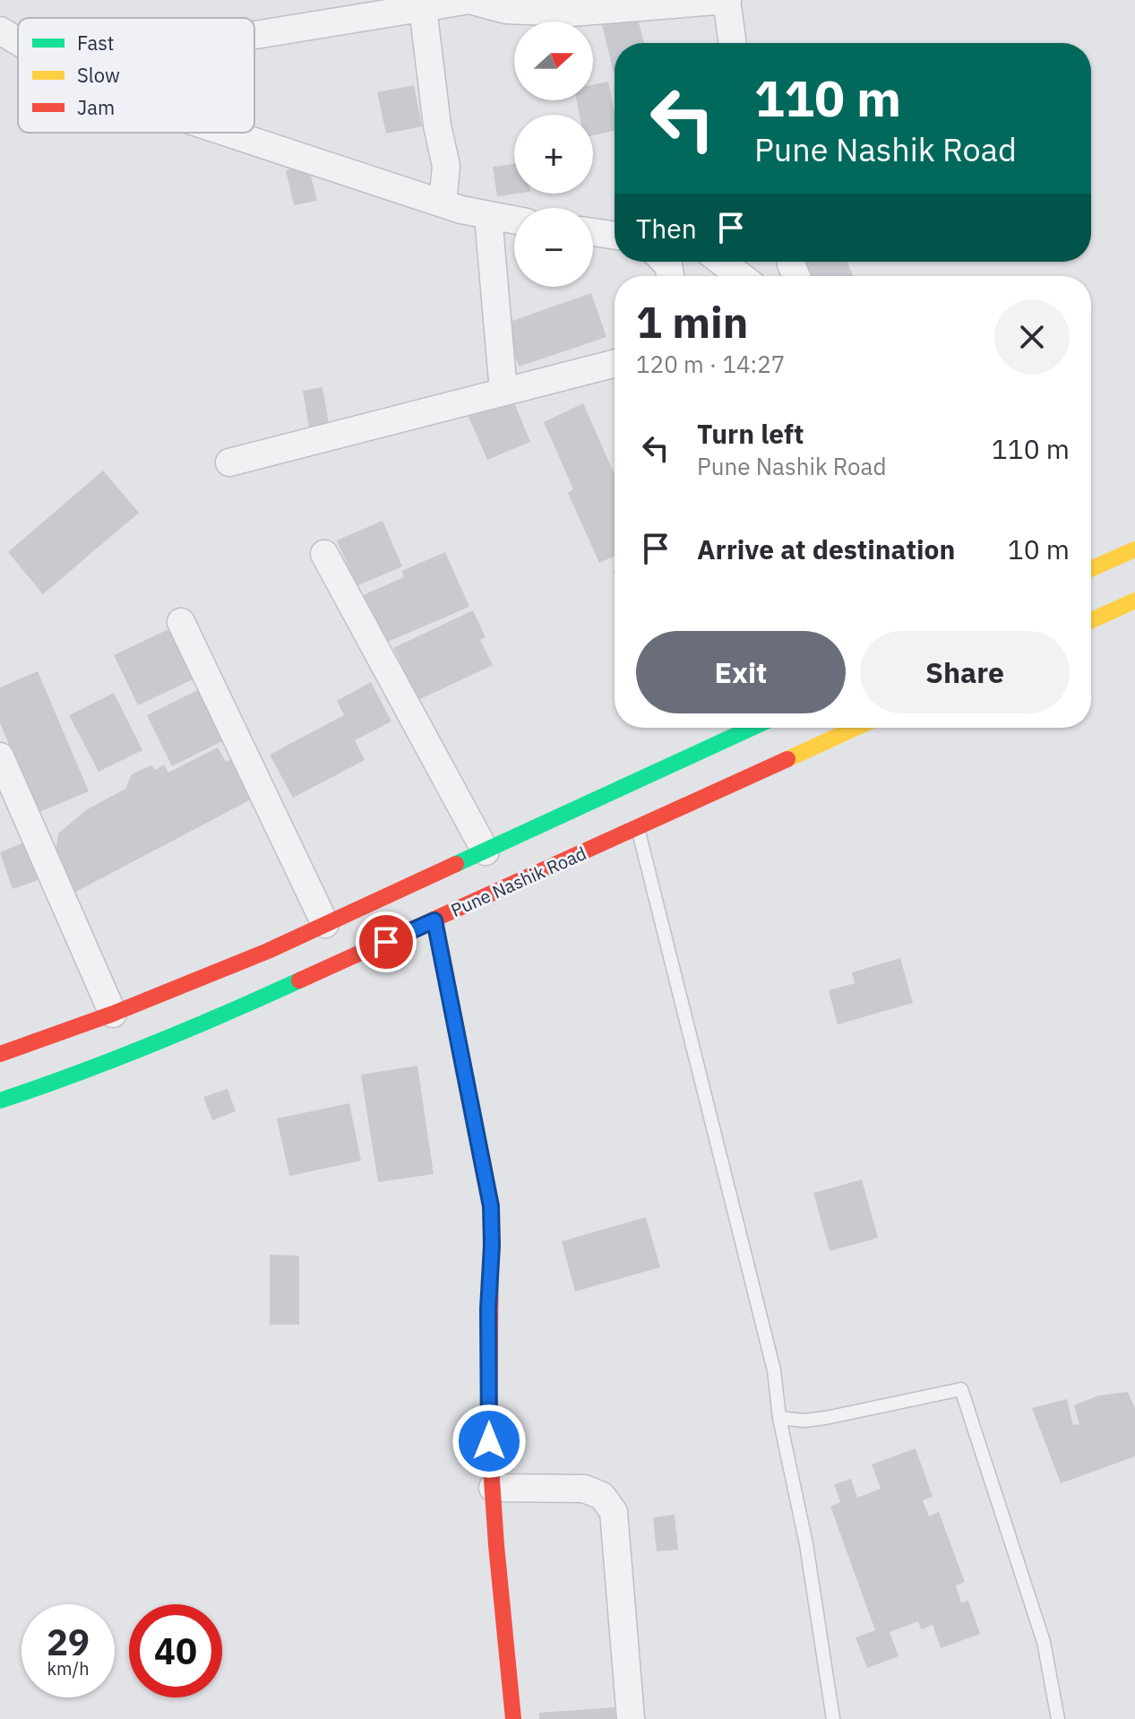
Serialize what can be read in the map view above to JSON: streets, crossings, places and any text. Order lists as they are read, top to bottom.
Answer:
{
  "streets": {
    "main road": ["Pune Nashik Road"]
  },
  "legend": ["Fast", "Slow", "Jam"],
  "north": "right",
  "page": {
    "map_buttons": ["+", "−"],
    "turn": ["110 m", "Pune Nashik Road"],
    "then": "Then",
    "heading": ["1 min", "120 m · 14:27"],
    "list": [
      {
        "name": "Turn left",
        "note": "Pune Nashik Road",
        "value": "110 m"
      },
      {
        "name": "Arrive at destination",
        "value": "10 m"
      }
    ],
    "buttons": ["Exit", "Share"],
    "speed": "29 km/h",
    "limit": "40"
  }
}
